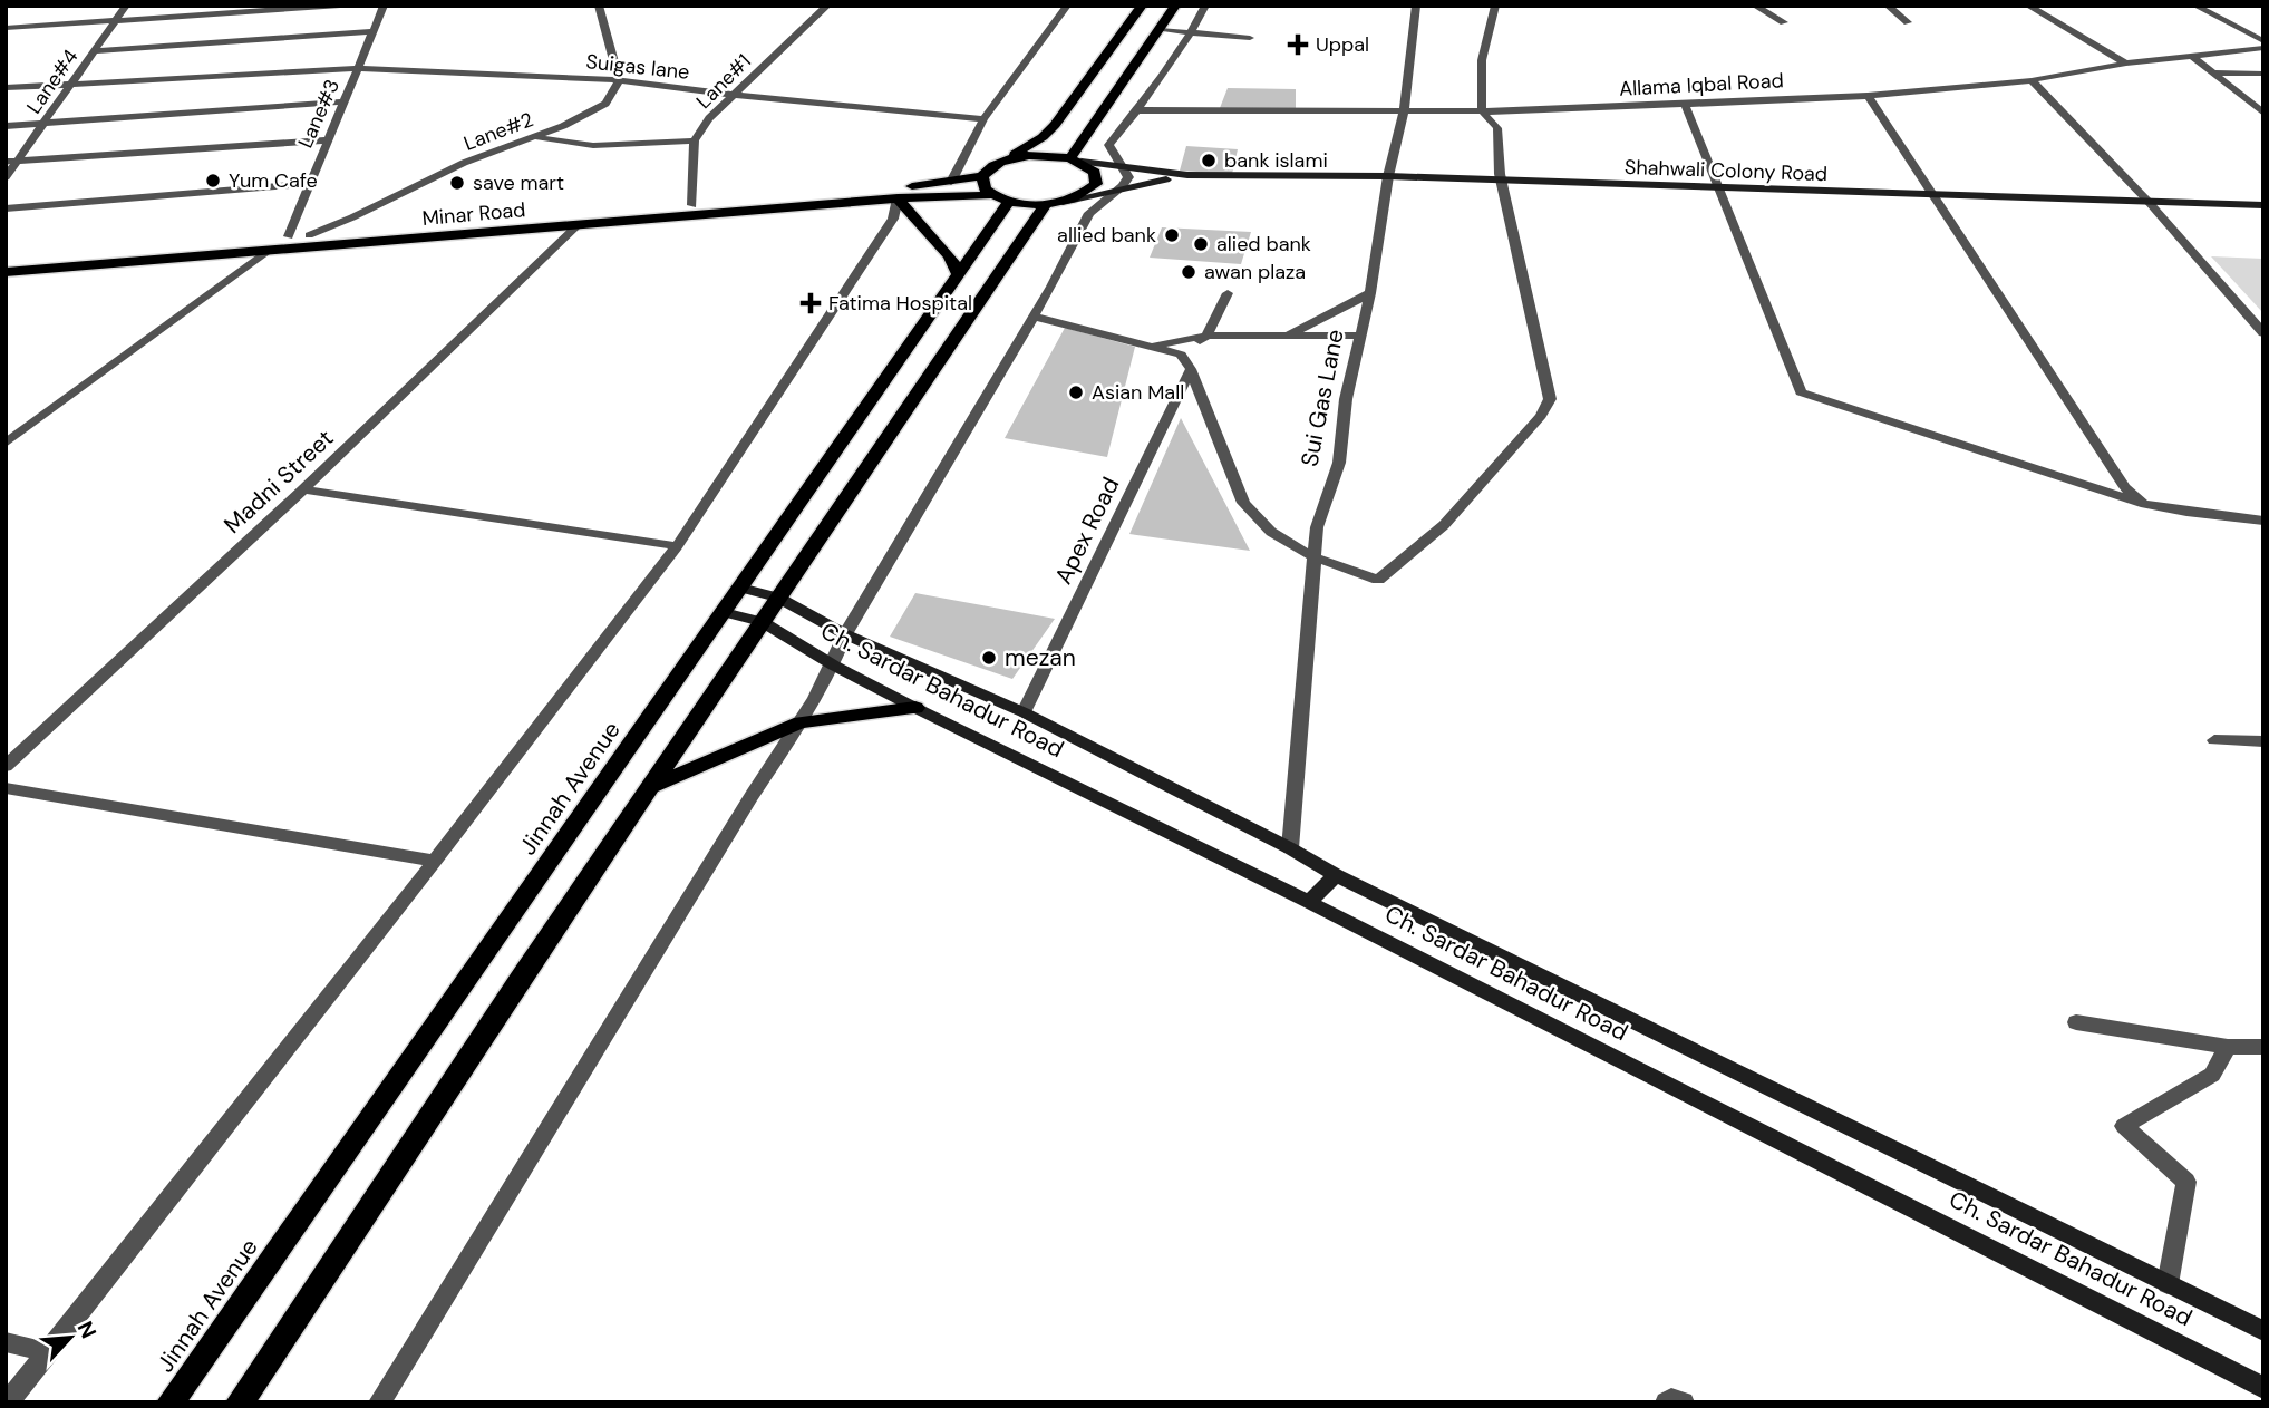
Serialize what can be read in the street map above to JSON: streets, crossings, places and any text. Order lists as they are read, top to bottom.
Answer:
{
  "streets": {
    "main road": [
      "Shahwali Colony Road",
      "Minar Road",
      "Ch. Sardar Bahadur Road",
      "Jinnah Avenue"
    ],
    "street": [
      "Suigas lane",
      "Lane#4",
      "Lane#1",
      "Allama Iqbal Road",
      "Lane#3",
      "Lane#2",
      "Sui Gas Lane",
      "Madni Street",
      "Apex Road"
    ]
  },
  "crossings": [
    ["Suigas lane", "Lane#4"],
    ["Suigas lane", "Lane#1"],
    ["Suigas lane", "Lane#3"],
    ["Suigas lane", "Lane#2"],
    ["Lane#1", "Minar Road"],
    ["Allama Iqbal Road", "Sui Gas Lane"],
    ["Lane#3", "Minar Road"],
    ["Lane#2", "Minar Road"],
    ["Shahwali Colony Road", "Minar Road"],
    ["Shahwali Colony Road", "Sui Gas Lane"],
    ["Minar Road", "Madni Street"],
    ["Minar Road", "Jinnah Avenue"],
    ["Sui Gas Lane", "Ch. Sardar Bahadur Road"],
    ["Apex Road", "Ch. Sardar Bahadur Road"],
    ["Ch. Sardar Bahadur Road", "Jinnah Avenue"]
  ],
  "places": {
    "health": ["Uppal", "Fatima Hospital"],
    "other": [
      "bank islami",
      "Yum Cafe",
      "save mart",
      "allied bank",
      "alied bank",
      "awan plaza",
      "Asian Mall",
      "mezan"
    ]
  },
  "north": "top right"
}
